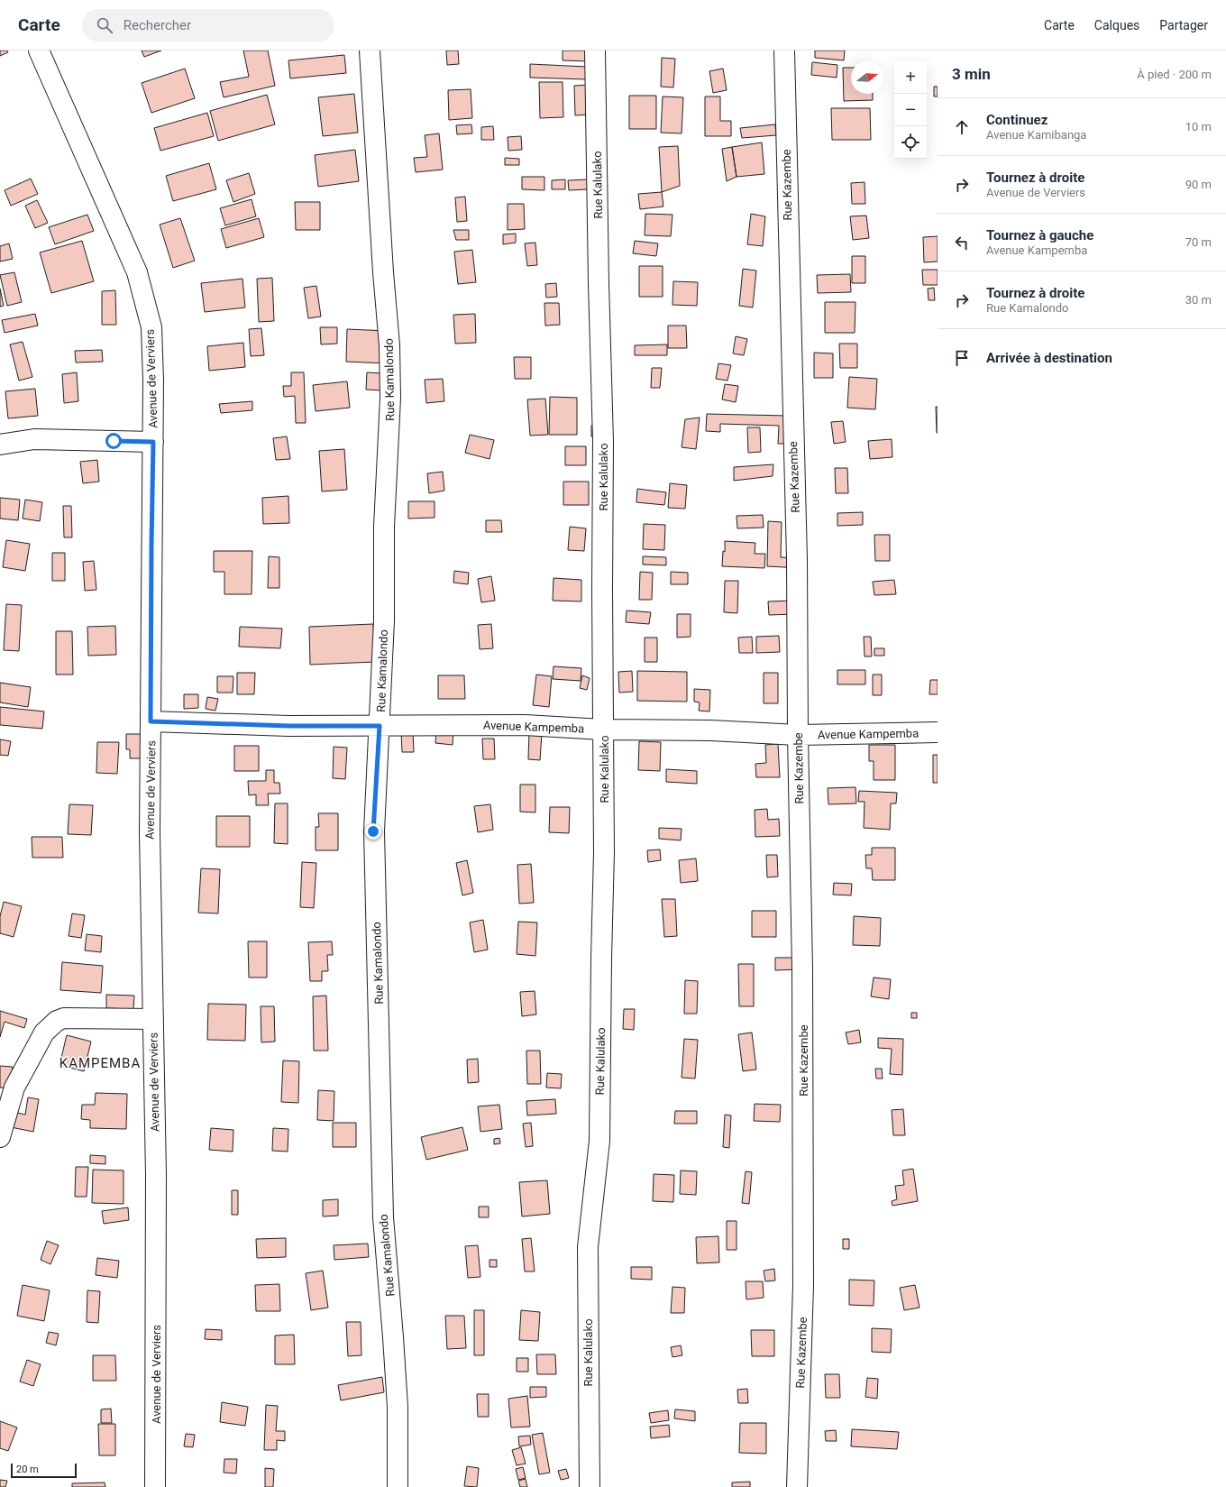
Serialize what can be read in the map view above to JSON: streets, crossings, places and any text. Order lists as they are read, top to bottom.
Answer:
{
  "streets": {
    "street": [
      "Rue Kalulako",
      "Rue Kazembe",
      "Avenue de Verviers",
      "Rue Kamalondo",
      "Avenue Kampemba"
    ]
  },
  "crossings": [
    ["Rue Kalulako", "Avenue Kampemba"],
    ["Rue Kazembe", "Avenue Kampemba"],
    ["Avenue de Verviers", "Avenue Kampemba"],
    ["Rue Kamalondo", "Avenue Kampemba"]
  ],
  "districts": ["KAMPEMBA"],
  "scale_bar": "20 m",
  "north": "right",
  "page": {
    "header": "Carte",
    "search": "Rechercher",
    "nav": ["Carte", "Calques", "Partager"],
    "heading": ["3 min", "À pied · 200 m"],
    "map_buttons": ["+", "−"],
    "list": [
      ["Continuez", "Avenue Kamibanga", "10 m"],
      ["Tournez à droite", "Avenue de Verviers", "90 m"],
      ["Tournez à gauche", "Avenue Kampemba", "70 m"],
      ["Tournez à droite", "Rue Kamalondo", "30 m"],
      "Arrivée à destination"
    ],
    "scale": "20 m"
  }
}
